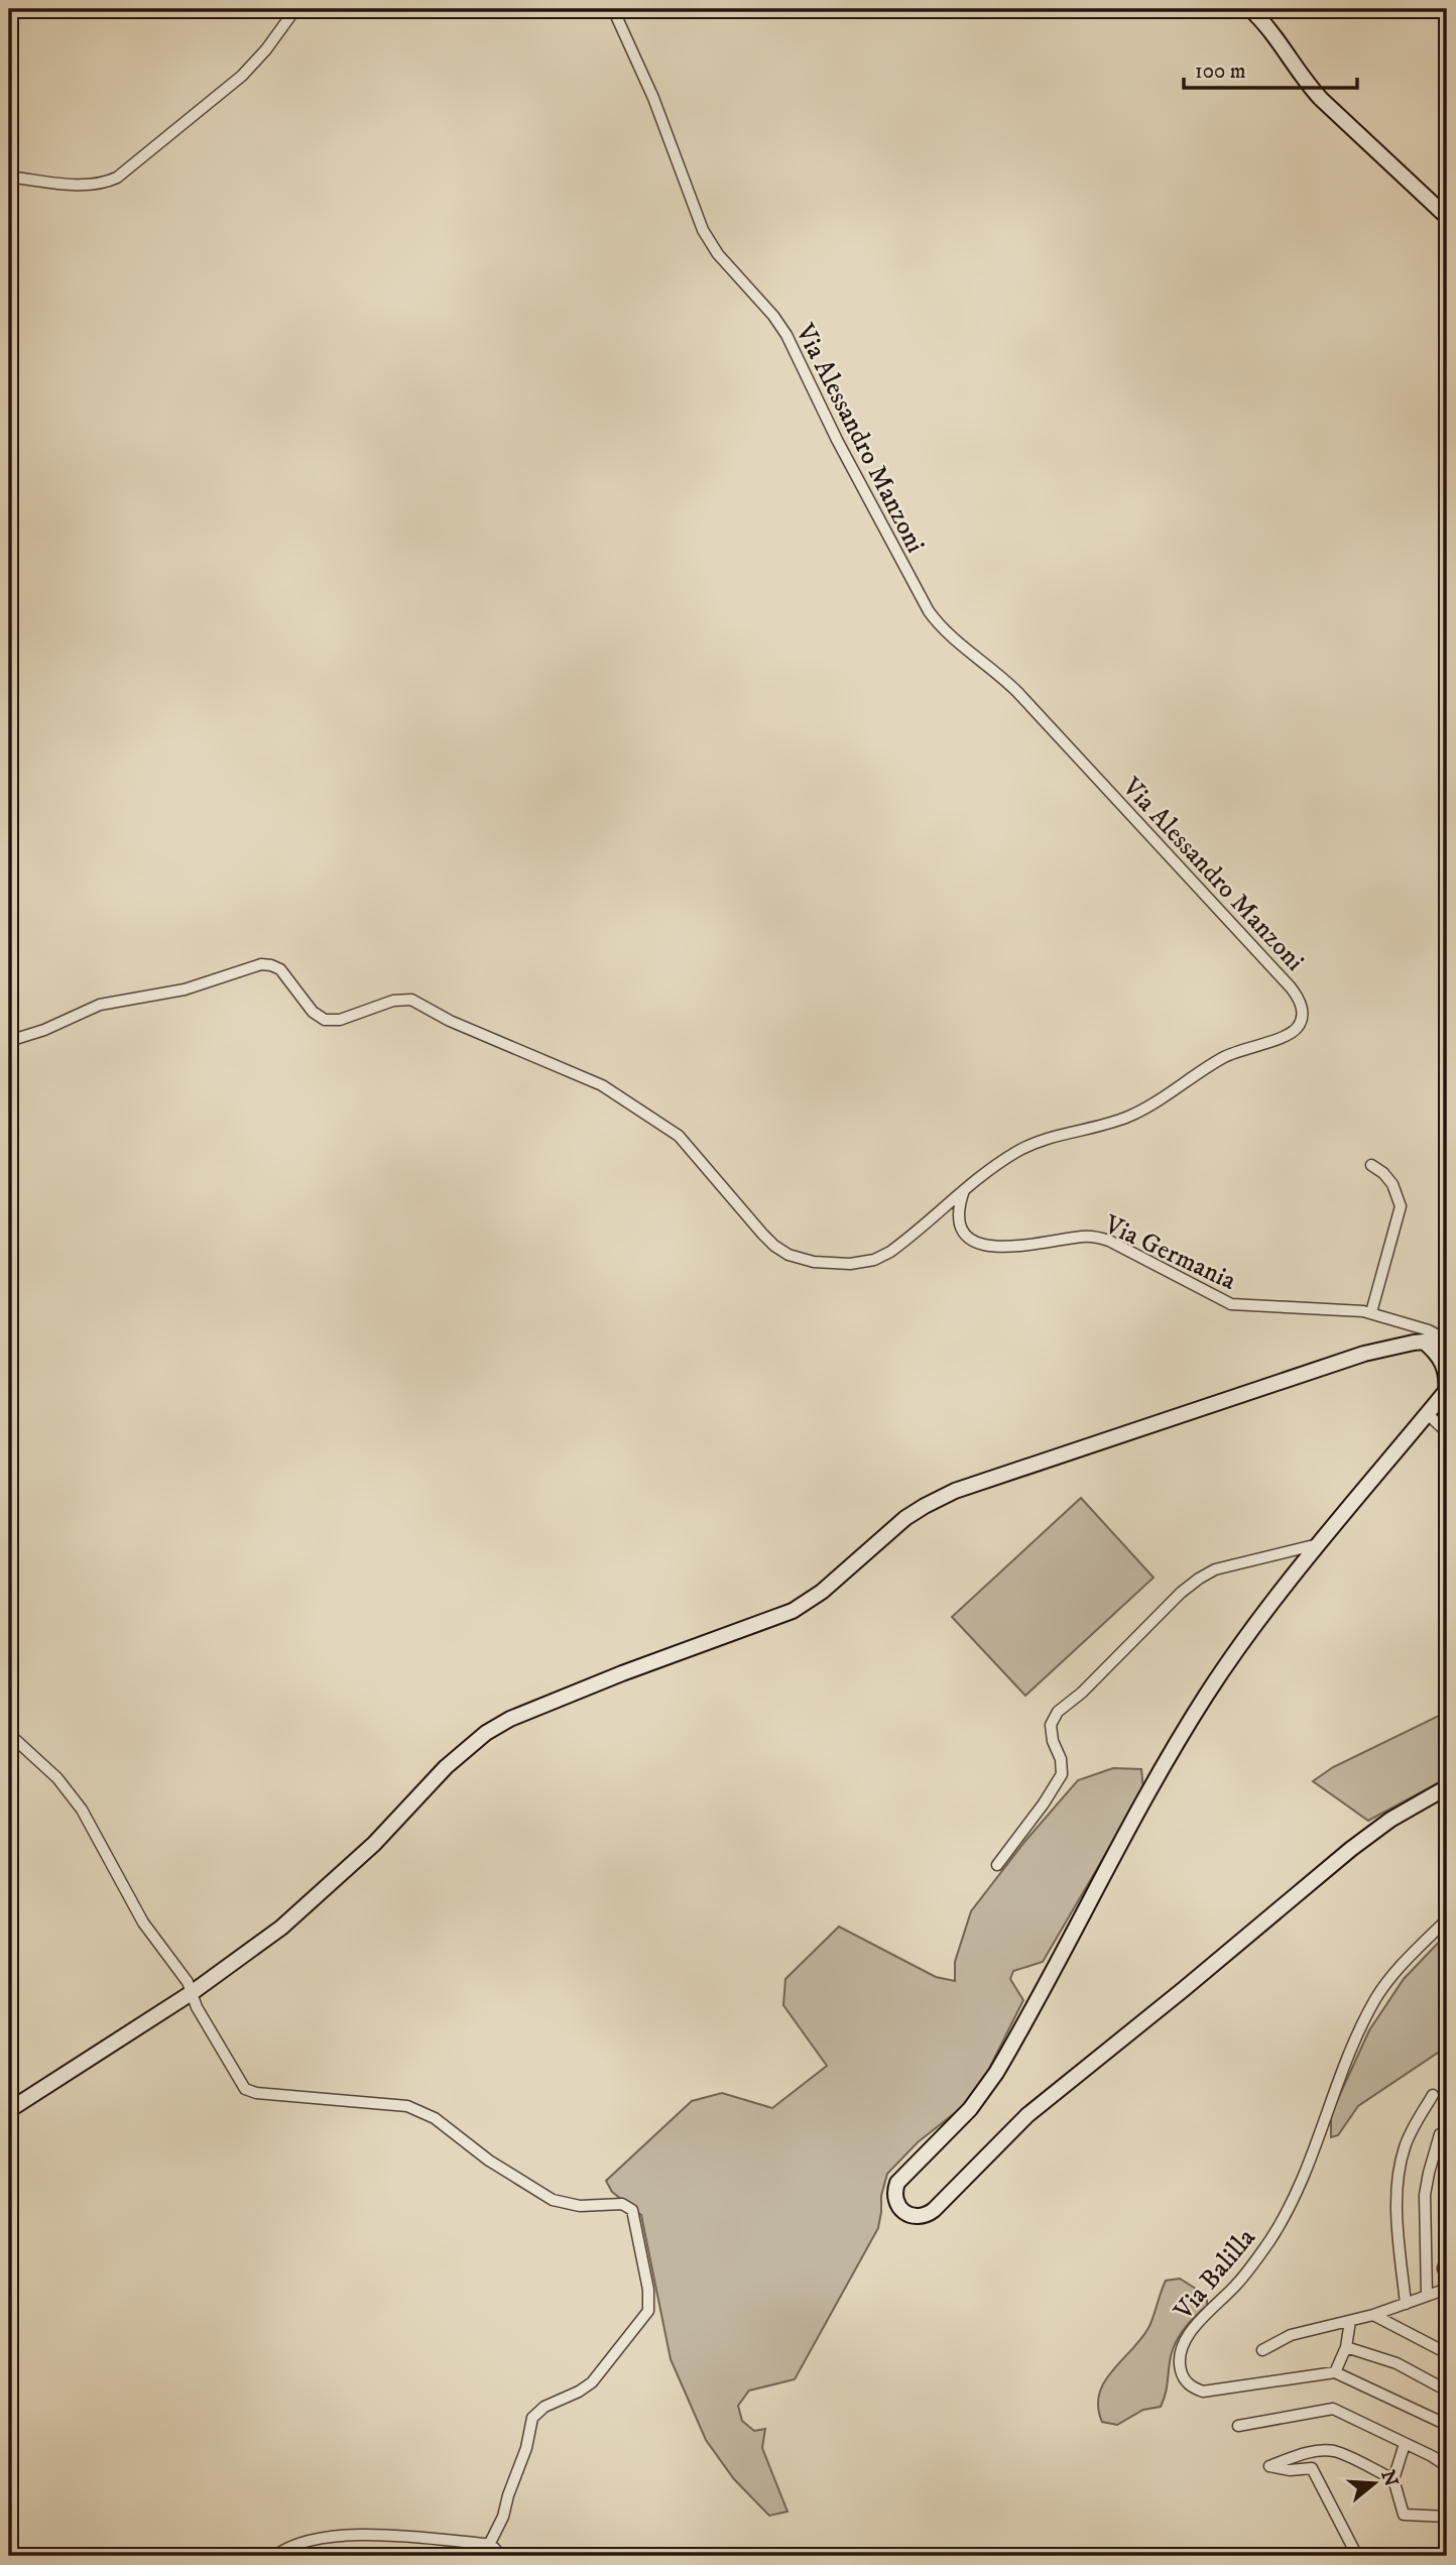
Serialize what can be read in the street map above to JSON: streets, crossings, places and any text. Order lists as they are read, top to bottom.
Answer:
{
  "streets": {
    "street": ["Via Alessandro Manzoni", "Via Germania", "Via Balilla"]
  },
  "crossings": [
    ["Via Alessandro Manzoni", "Via Germania"]
  ],
  "scale_bar": "100 m",
  "north": "right"
}
